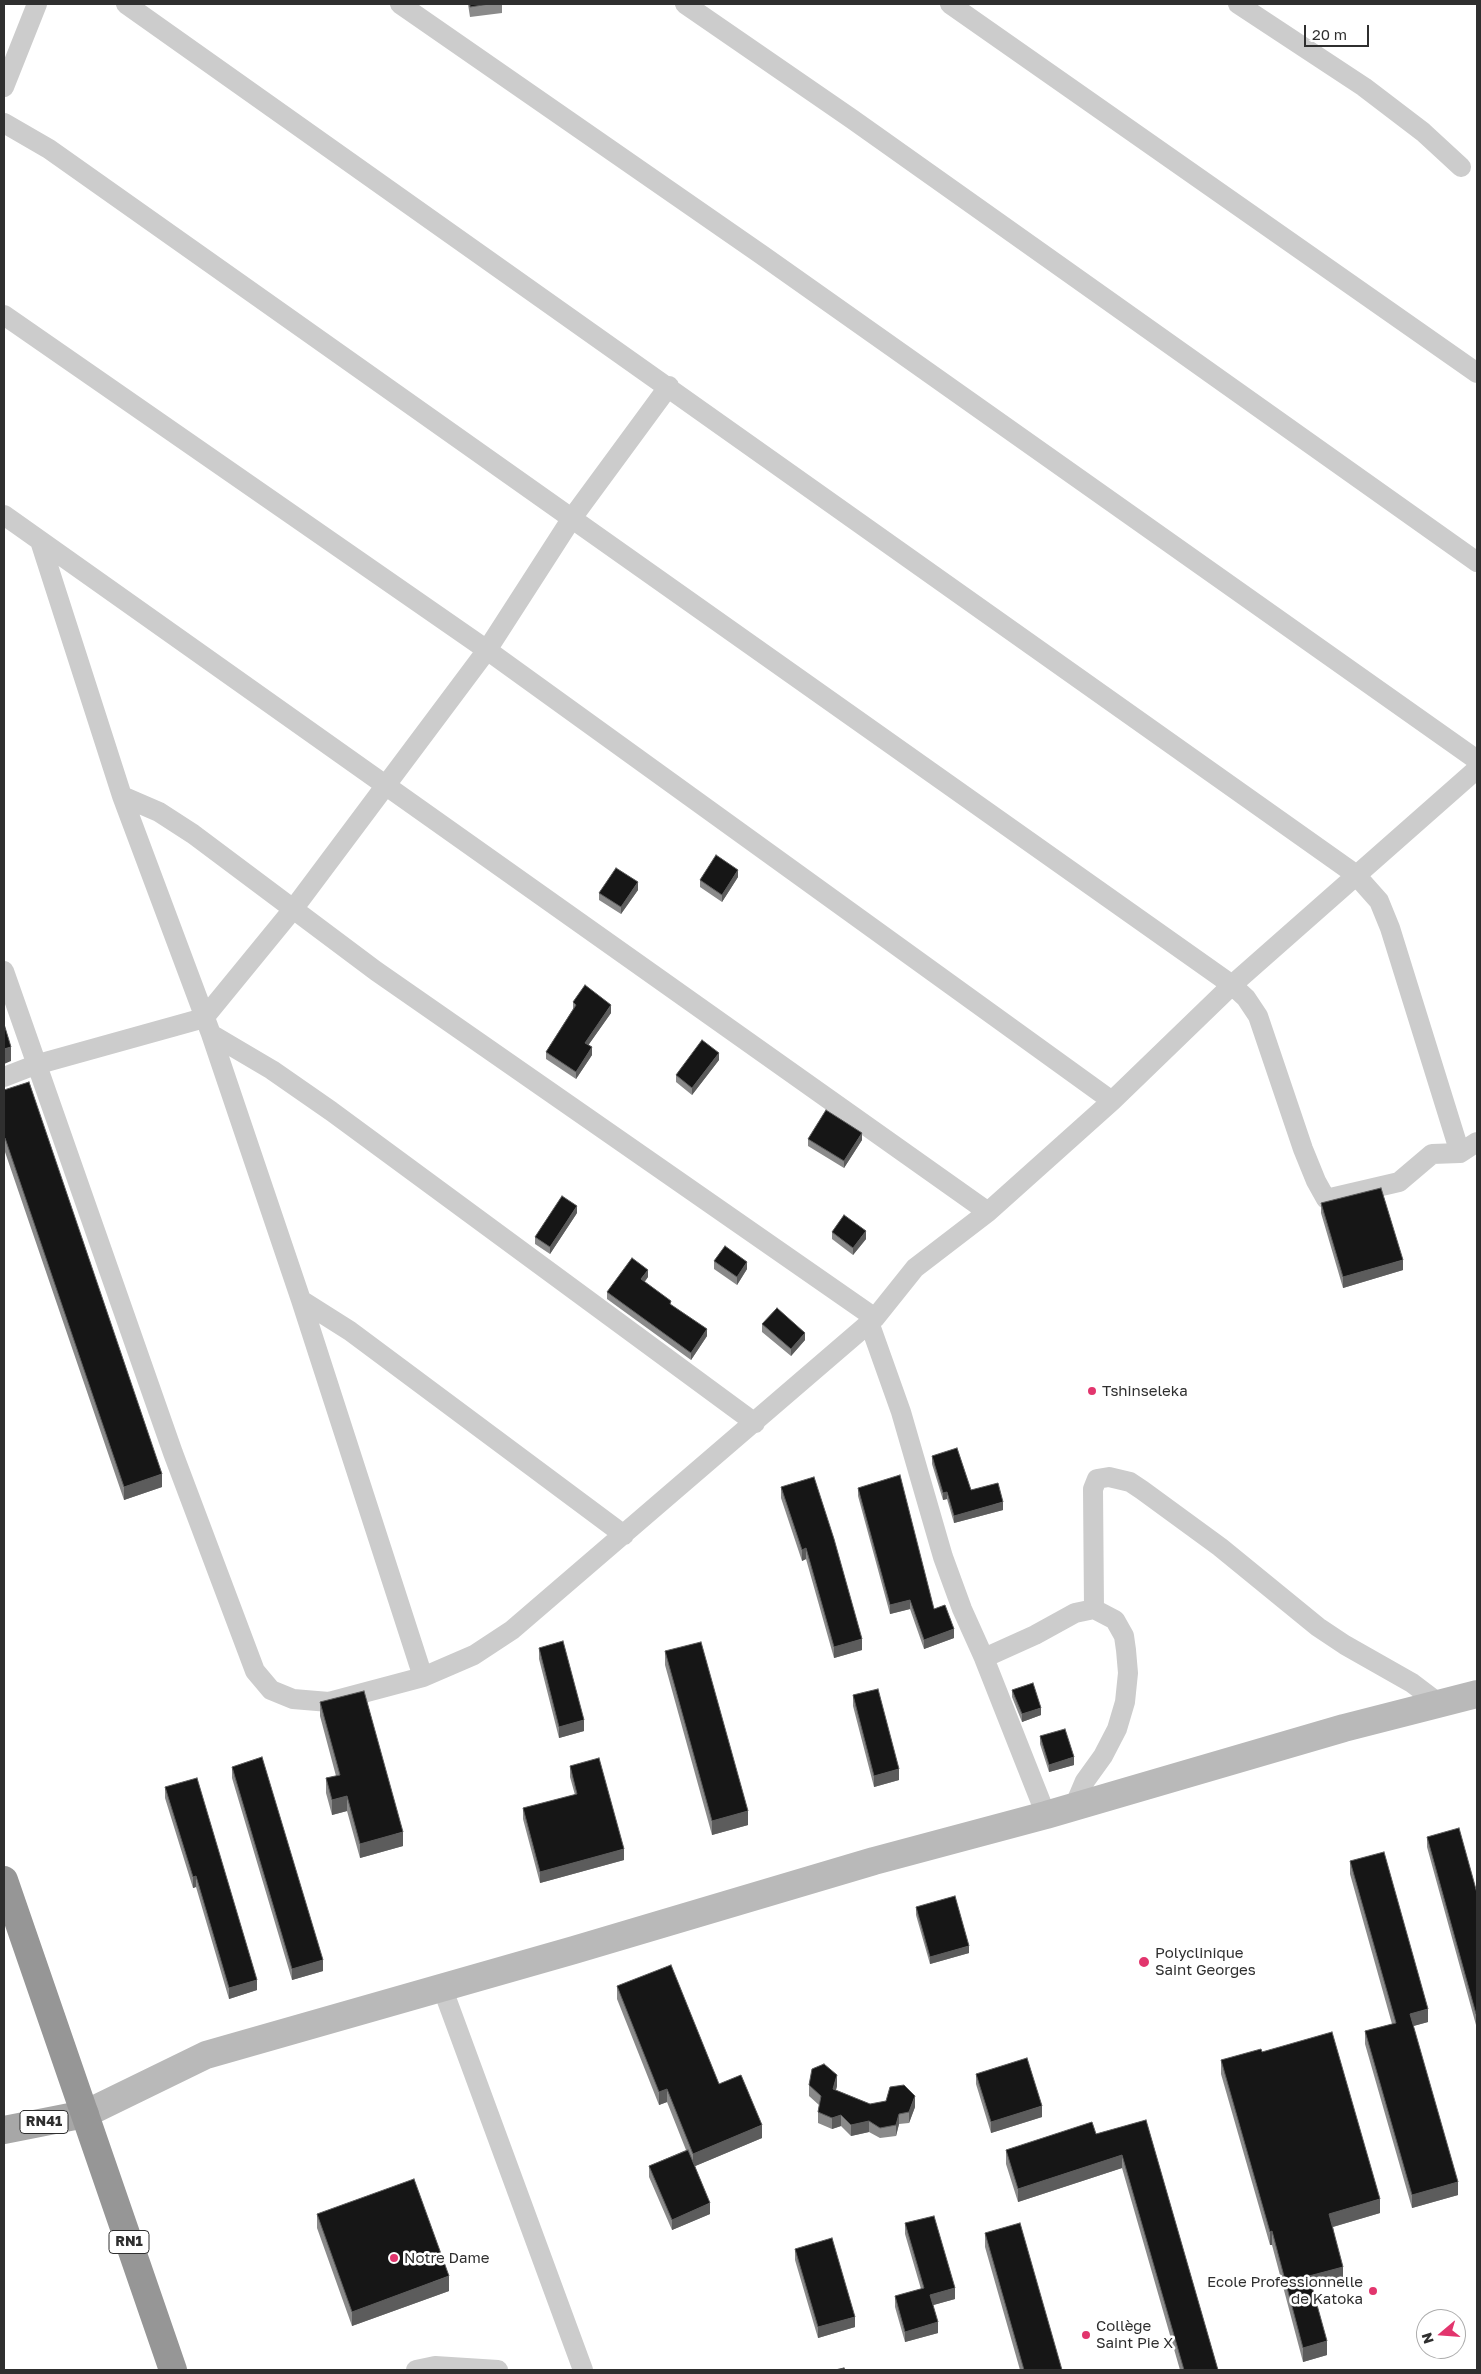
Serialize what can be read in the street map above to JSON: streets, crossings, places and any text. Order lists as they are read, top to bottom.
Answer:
{
  "streets": {
    "highway": ["RN1"],
    "main road": ["RN41"]
  },
  "crossings": [
    ["RN41", "RN1"]
  ],
  "places": [
    "Tshinseleka",
    "Polyclinique Saint Georges",
    "Notre Dame",
    "Ecole Professionnelle de Katoka",
    "Collège Saint Pie X"
  ],
  "scale_bar": "20 m",
  "north": "left"
}
